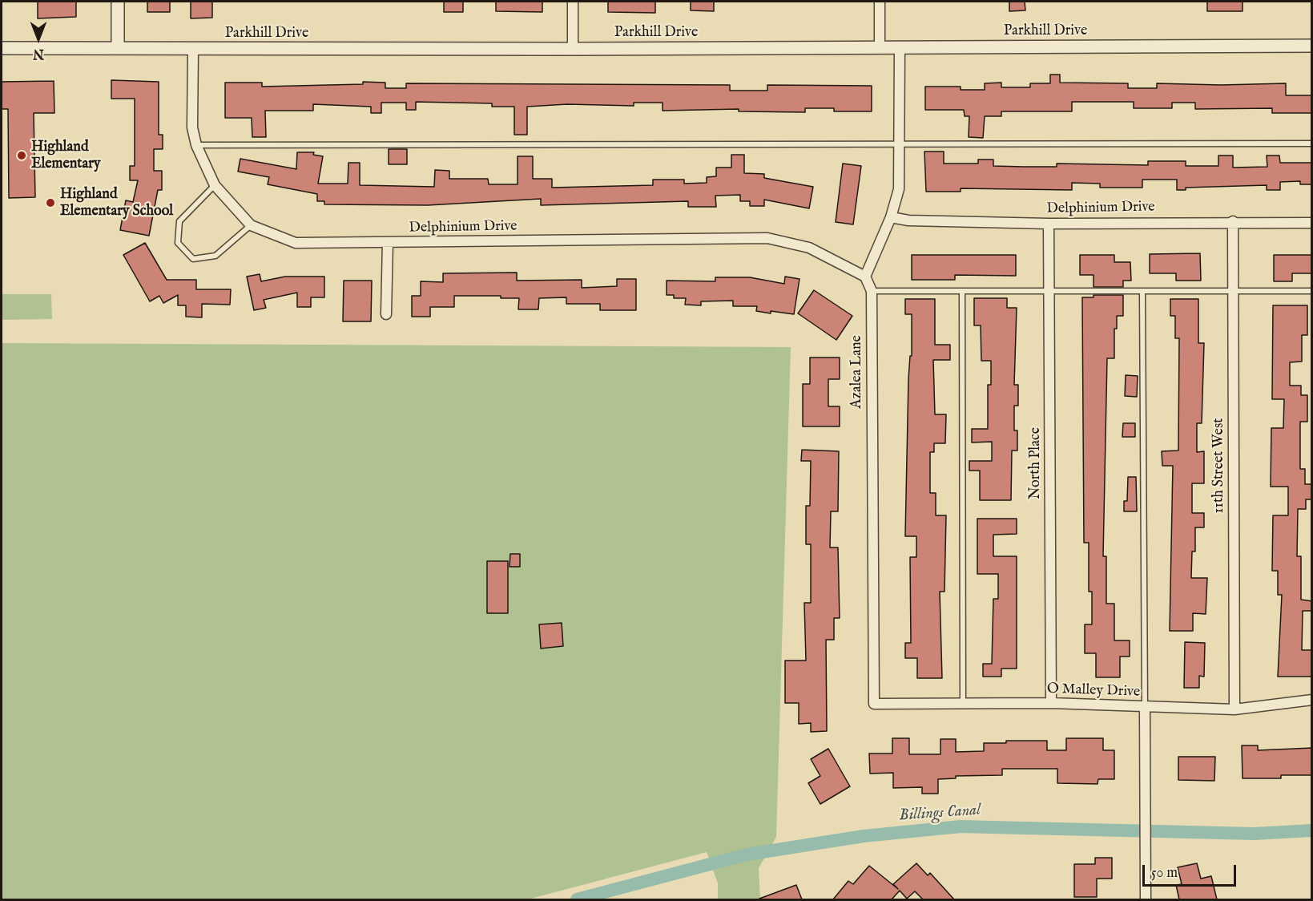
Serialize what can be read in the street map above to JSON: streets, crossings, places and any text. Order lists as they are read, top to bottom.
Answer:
{
  "streets": {
    "street": [
      "Parkhill Drive",
      "Delphinium Drive",
      "Azalea Lane",
      "North Place",
      "11th Street West",
      "O Malley Drive"
    ]
  },
  "crossings": [
    ["Parkhill Drive", "Delphinium Drive"],
    ["Delphinium Drive", "Azalea Lane"],
    ["Delphinium Drive", "North Place"],
    ["Delphinium Drive", "11th Street West"],
    ["Azalea Lane", "O Malley Drive"],
    ["North Place", "O Malley Drive"],
    ["11th Street West", "O Malley Drive"]
  ],
  "water": ["Billings Canal"],
  "places": ["Highland Elementary", "Highland Elementary School"],
  "scale_bar": "50 m",
  "north": "bottom"
}
